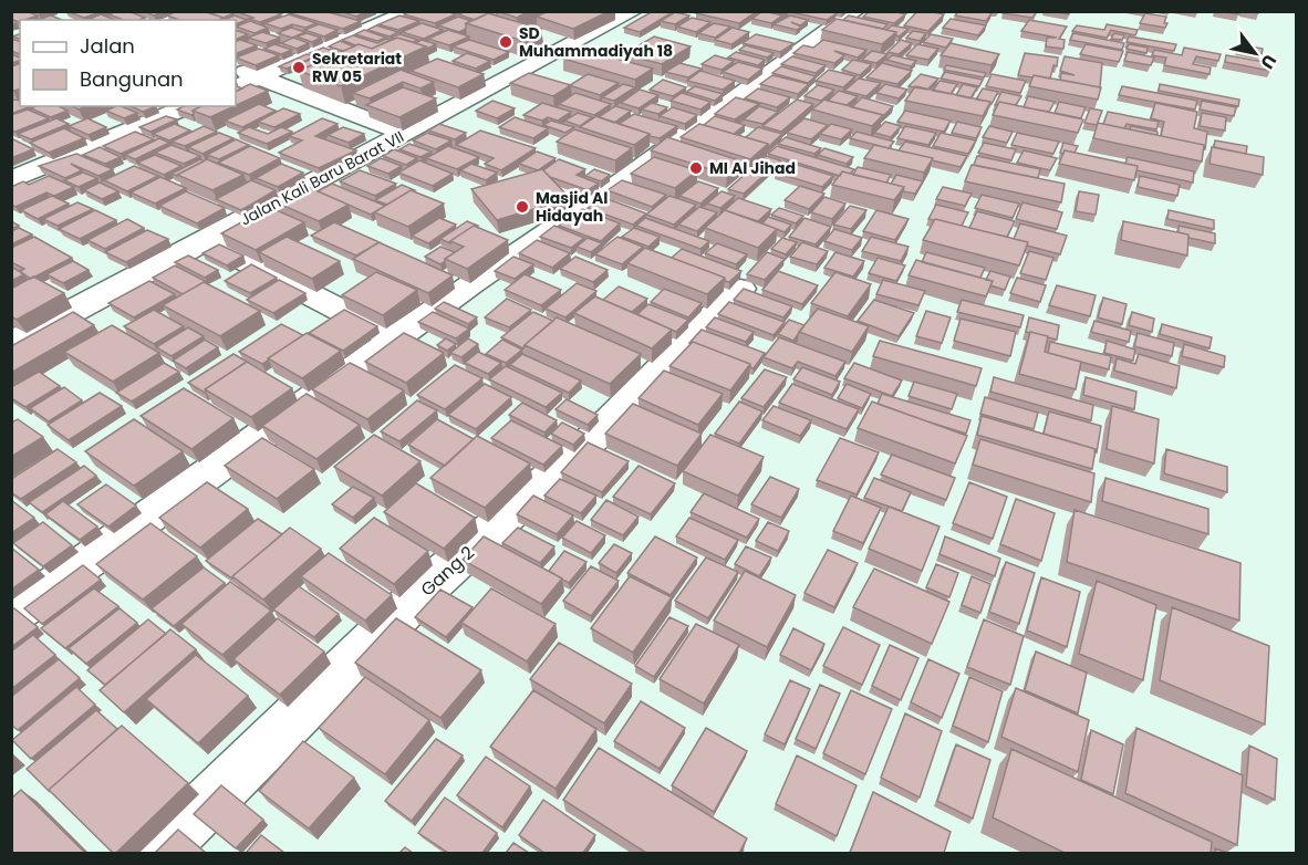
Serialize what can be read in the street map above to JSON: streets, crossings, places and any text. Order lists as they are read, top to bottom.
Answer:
{
  "streets": {
    "street": ["Jalan Kali Baru Barat VII", "Gang 2"]
  },
  "places": [
    "SD Muhammadiyah 18",
    "Sekretariat RW 05",
    "MI Al Jihad",
    "Masjid Al Hidayah"
  ],
  "legend": ["Jalan", "Bangunan"],
  "north": "bottom right"
}
